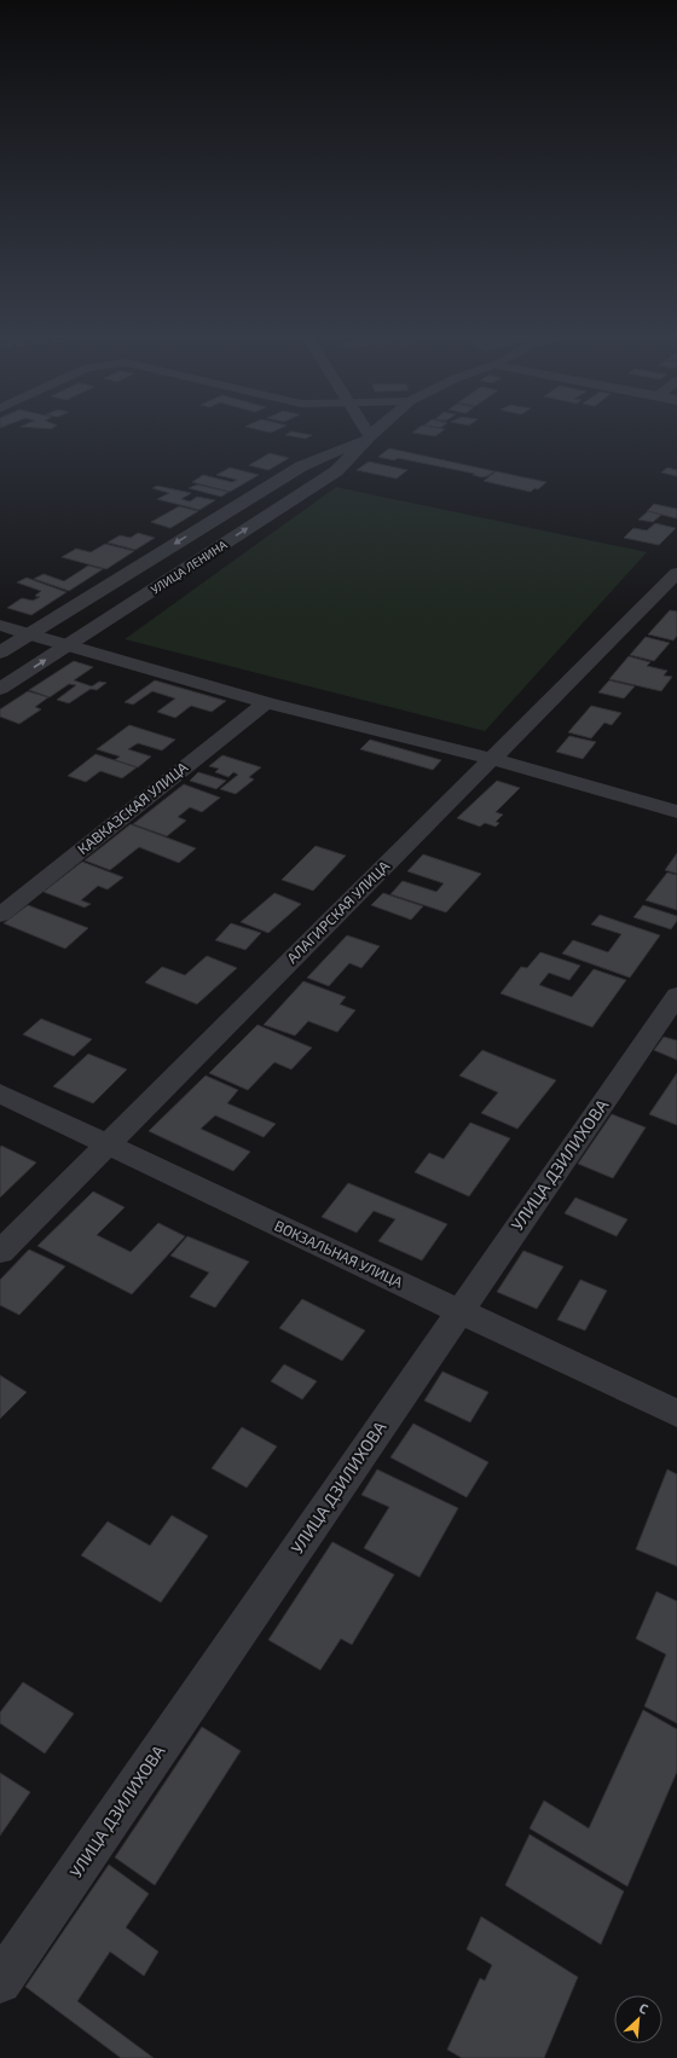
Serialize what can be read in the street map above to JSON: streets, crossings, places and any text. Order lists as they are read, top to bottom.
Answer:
{
  "streets": {
    "street": [
      "УЛИЦА ЛЕНИНА",
      "КАВКАЗСКАЯ УЛИЦА",
      "АЛАГИРСКАЯ УЛИЦА",
      "УЛИЦА ДЗИЛИХОВА",
      "ВОКЗАЛЬНАЯ УЛИЦА"
    ]
  },
  "crossings": [
    ["АЛАГИРСКАЯ УЛИЦА", "ВОКЗАЛЬНАЯ УЛИЦА"],
    ["УЛИЦА ДЗИЛИХОВА", "ВОКЗАЛЬНАЯ УЛИЦА"]
  ],
  "north": "top right"
}
